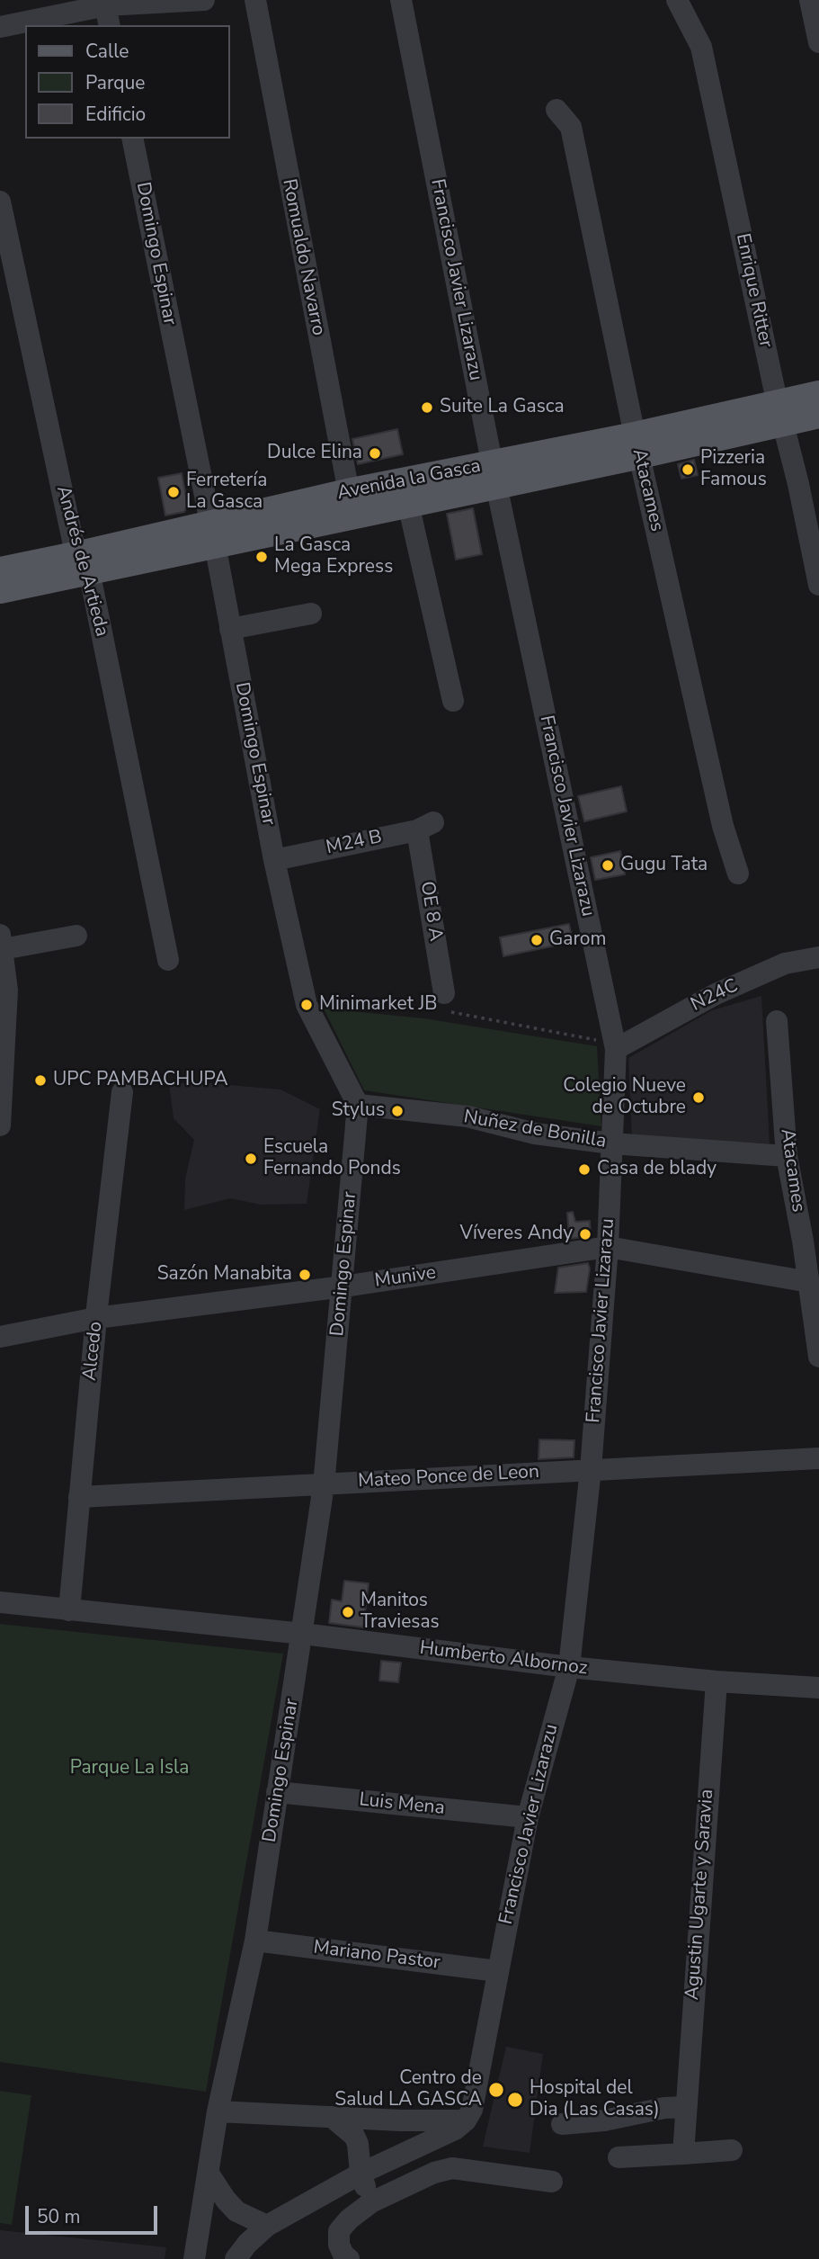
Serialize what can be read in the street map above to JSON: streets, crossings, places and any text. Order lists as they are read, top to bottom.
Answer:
{
  "streets": {
    "main road": ["Avenida la Gasca"],
    "street": [
      "Domingo Espinar",
      "Romualdo Navarro",
      "Francisco Javier Lizarazu",
      "Enrique Ritter",
      "Atacames",
      "Andrés de Artieda",
      "M24 B",
      "OE 8 A",
      "N24C",
      "Nuñez de Bonilla",
      "Munive",
      "Alcedo",
      "Mateo Ponce de Leon",
      "Humberto Albornoz",
      "Luis Mena",
      "Agustin Ugarte y Saravia",
      "Mariano Pastor"
    ]
  },
  "crossings": [
    ["Domingo Espinar", "Avenida la Gasca"],
    ["Domingo Espinar", "M24 B"],
    ["Domingo Espinar", "Nuñez de Bonilla"],
    ["Domingo Espinar", "Munive"],
    ["Domingo Espinar", "Mateo Ponce de Leon"],
    ["Domingo Espinar", "Humberto Albornoz"],
    ["Domingo Espinar", "Luis Mena"],
    ["Domingo Espinar", "Mariano Pastor"],
    ["Romualdo Navarro", "Avenida la Gasca"],
    ["Francisco Javier Lizarazu", "Avenida la Gasca"],
    ["Francisco Javier Lizarazu", "N24C"],
    ["Francisco Javier Lizarazu", "Nuñez de Bonilla"],
    ["Francisco Javier Lizarazu", "Munive"],
    ["Francisco Javier Lizarazu", "Mateo Ponce de Leon"],
    ["Francisco Javier Lizarazu", "Humberto Albornoz"],
    ["Francisco Javier Lizarazu", "Luis Mena"],
    ["Francisco Javier Lizarazu", "Mariano Pastor"],
    ["Enrique Ritter", "Avenida la Gasca"],
    ["Avenida la Gasca", "Atacames"],
    ["Avenida la Gasca", "Andrés de Artieda"],
    ["Atacames", "Nuñez de Bonilla"],
    ["Atacames", "Munive"],
    ["M24 B", "OE 8 A"],
    ["Munive", "Alcedo"],
    ["Alcedo", "Mateo Ponce de Leon"],
    ["Alcedo", "Humberto Albornoz"],
    ["Humberto Albornoz", "Agustin Ugarte y Saravia"]
  ],
  "parks": ["Parque La Isla"],
  "places": [
    "Suite La Gasca",
    "Dulce Elina",
    "Pizzeria Famous",
    "Ferretería La Gasca",
    "La Gasca Mega Express",
    "Gugu Tata",
    "Garom",
    "Minimarket JB",
    "UPC PAMBACHUPA",
    "Colegio Nueve de Octubre",
    "Stylus",
    "Escuela Fernando Ponds",
    "Casa de blady",
    "Víveres Andy",
    "Sazón Manabita",
    "Manitos Traviesas",
    "Centro de Salud LA GASCA",
    "Hospital del Dia (Las Casas)"
  ],
  "legend": ["Calle", "Parque", "Edificio"],
  "scale_bar": "50 m"
}
